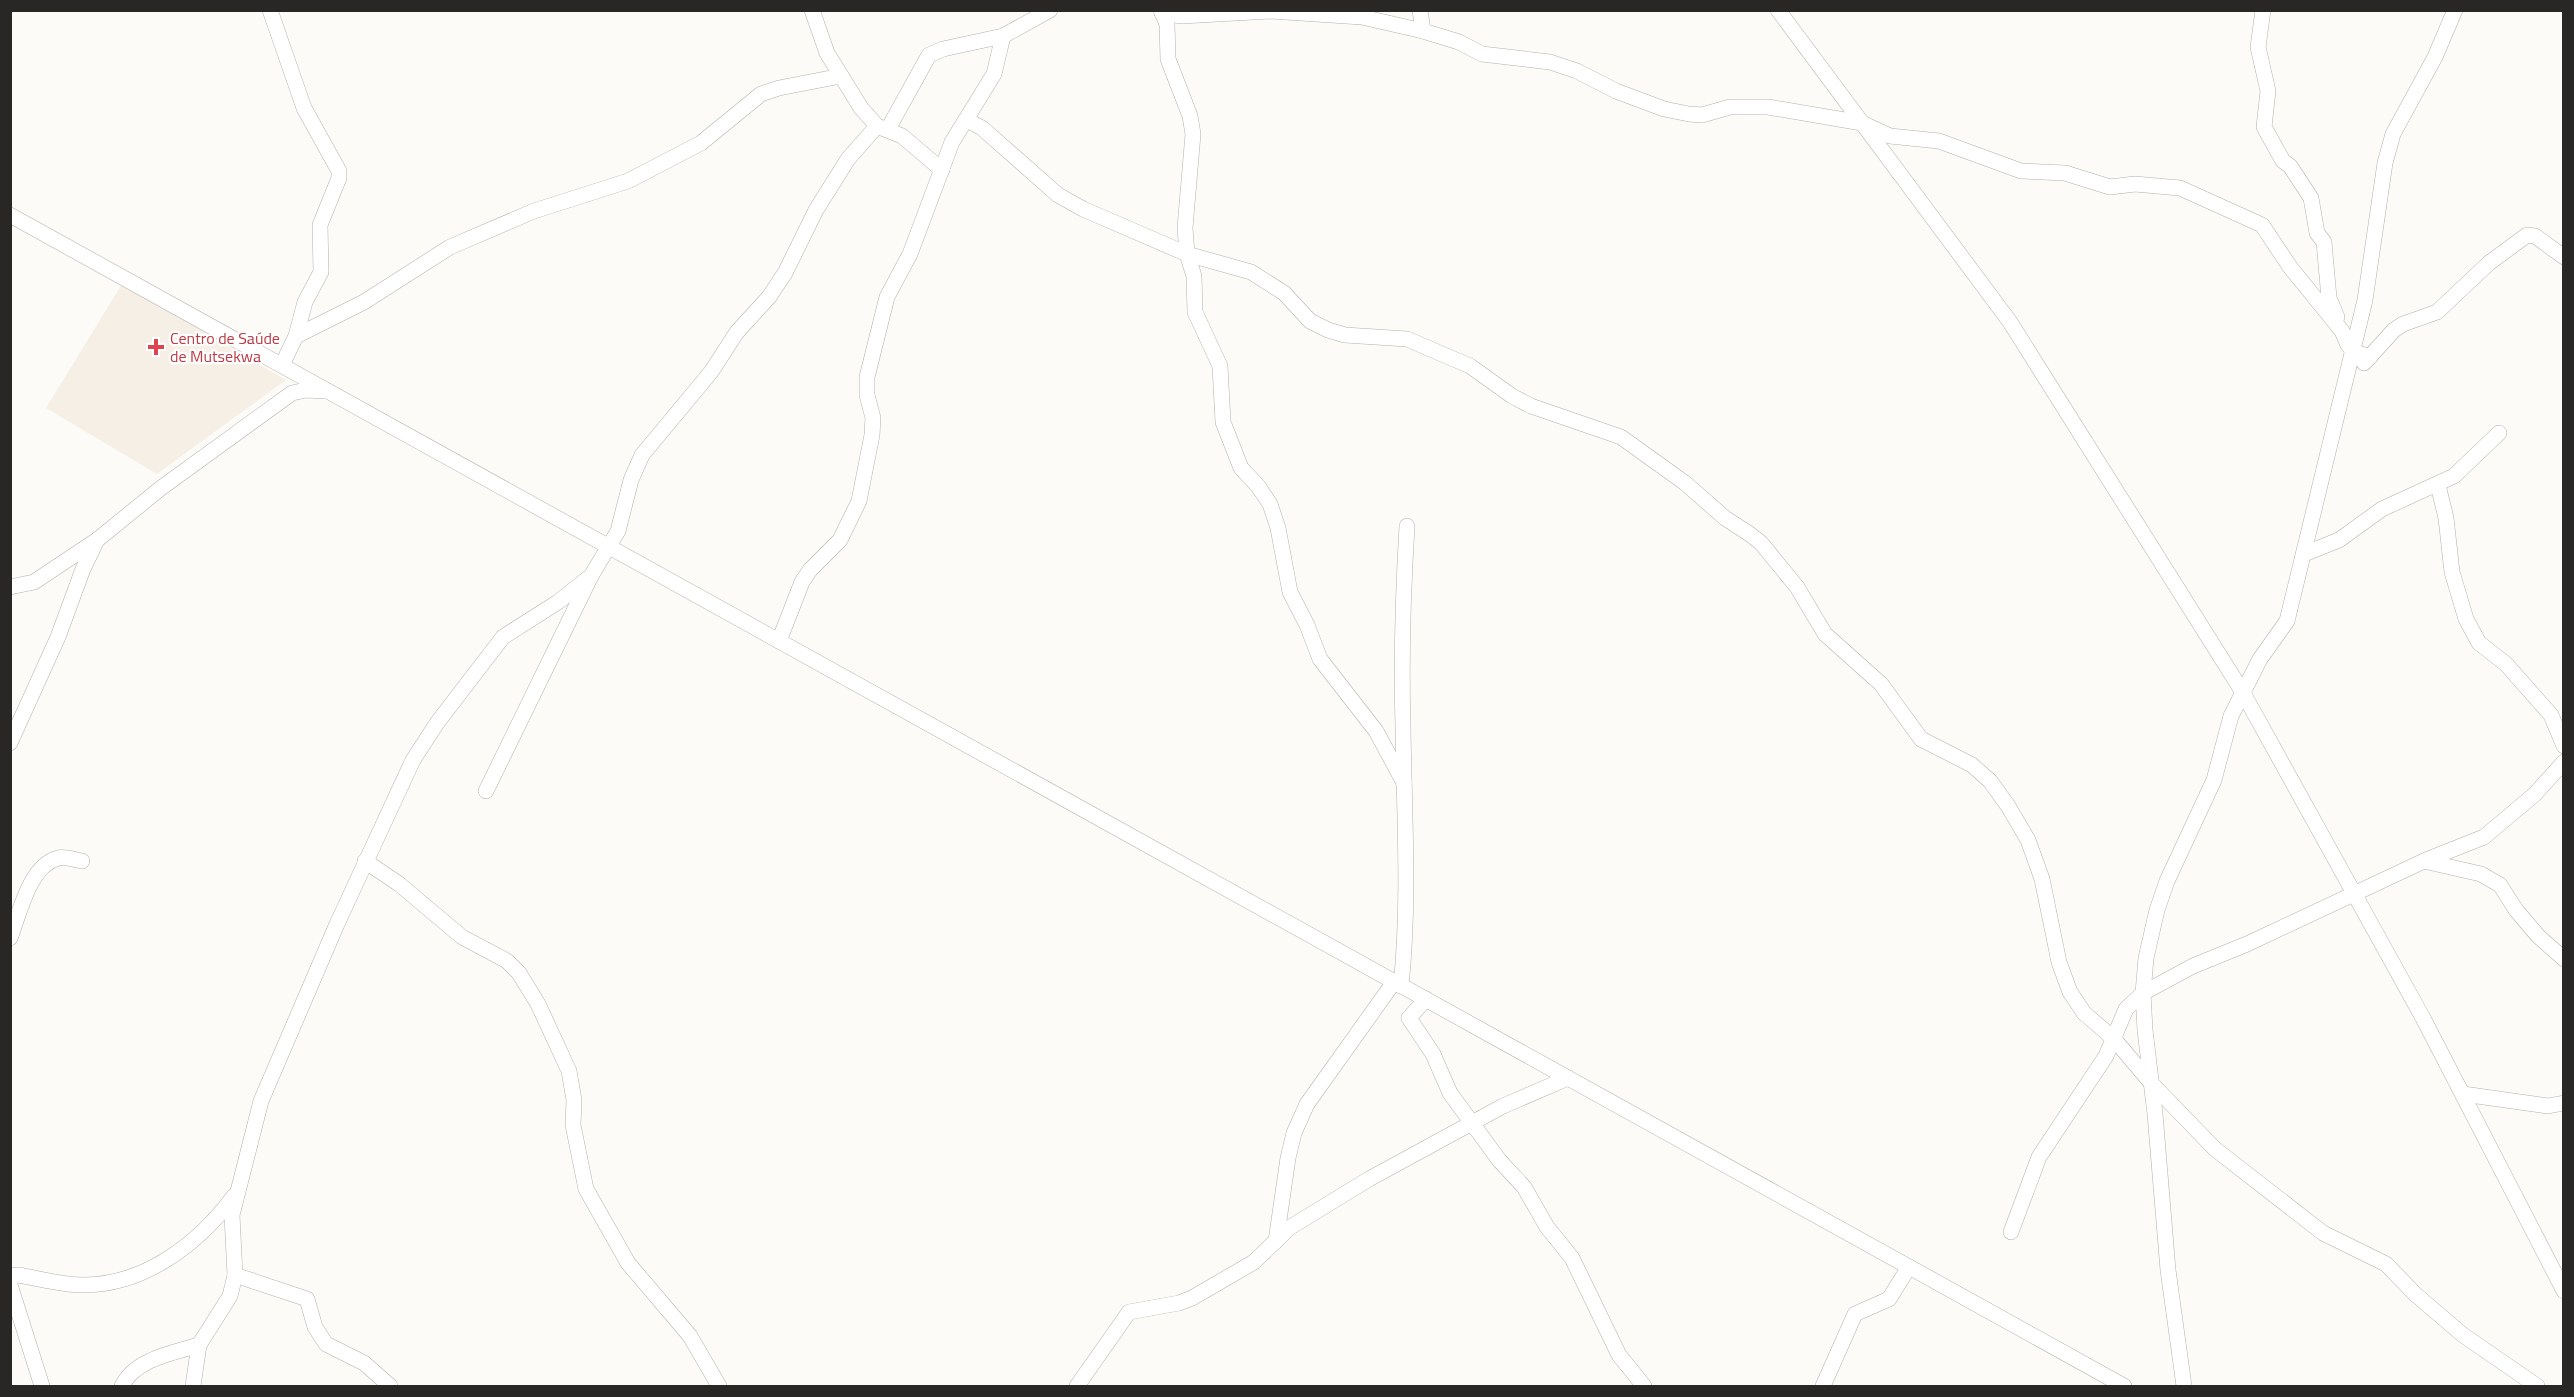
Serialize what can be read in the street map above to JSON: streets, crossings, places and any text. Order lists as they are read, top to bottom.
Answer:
{
  "places": {
    "health": ["Centro de Saúde de Mutsekwa"]
  }
}
